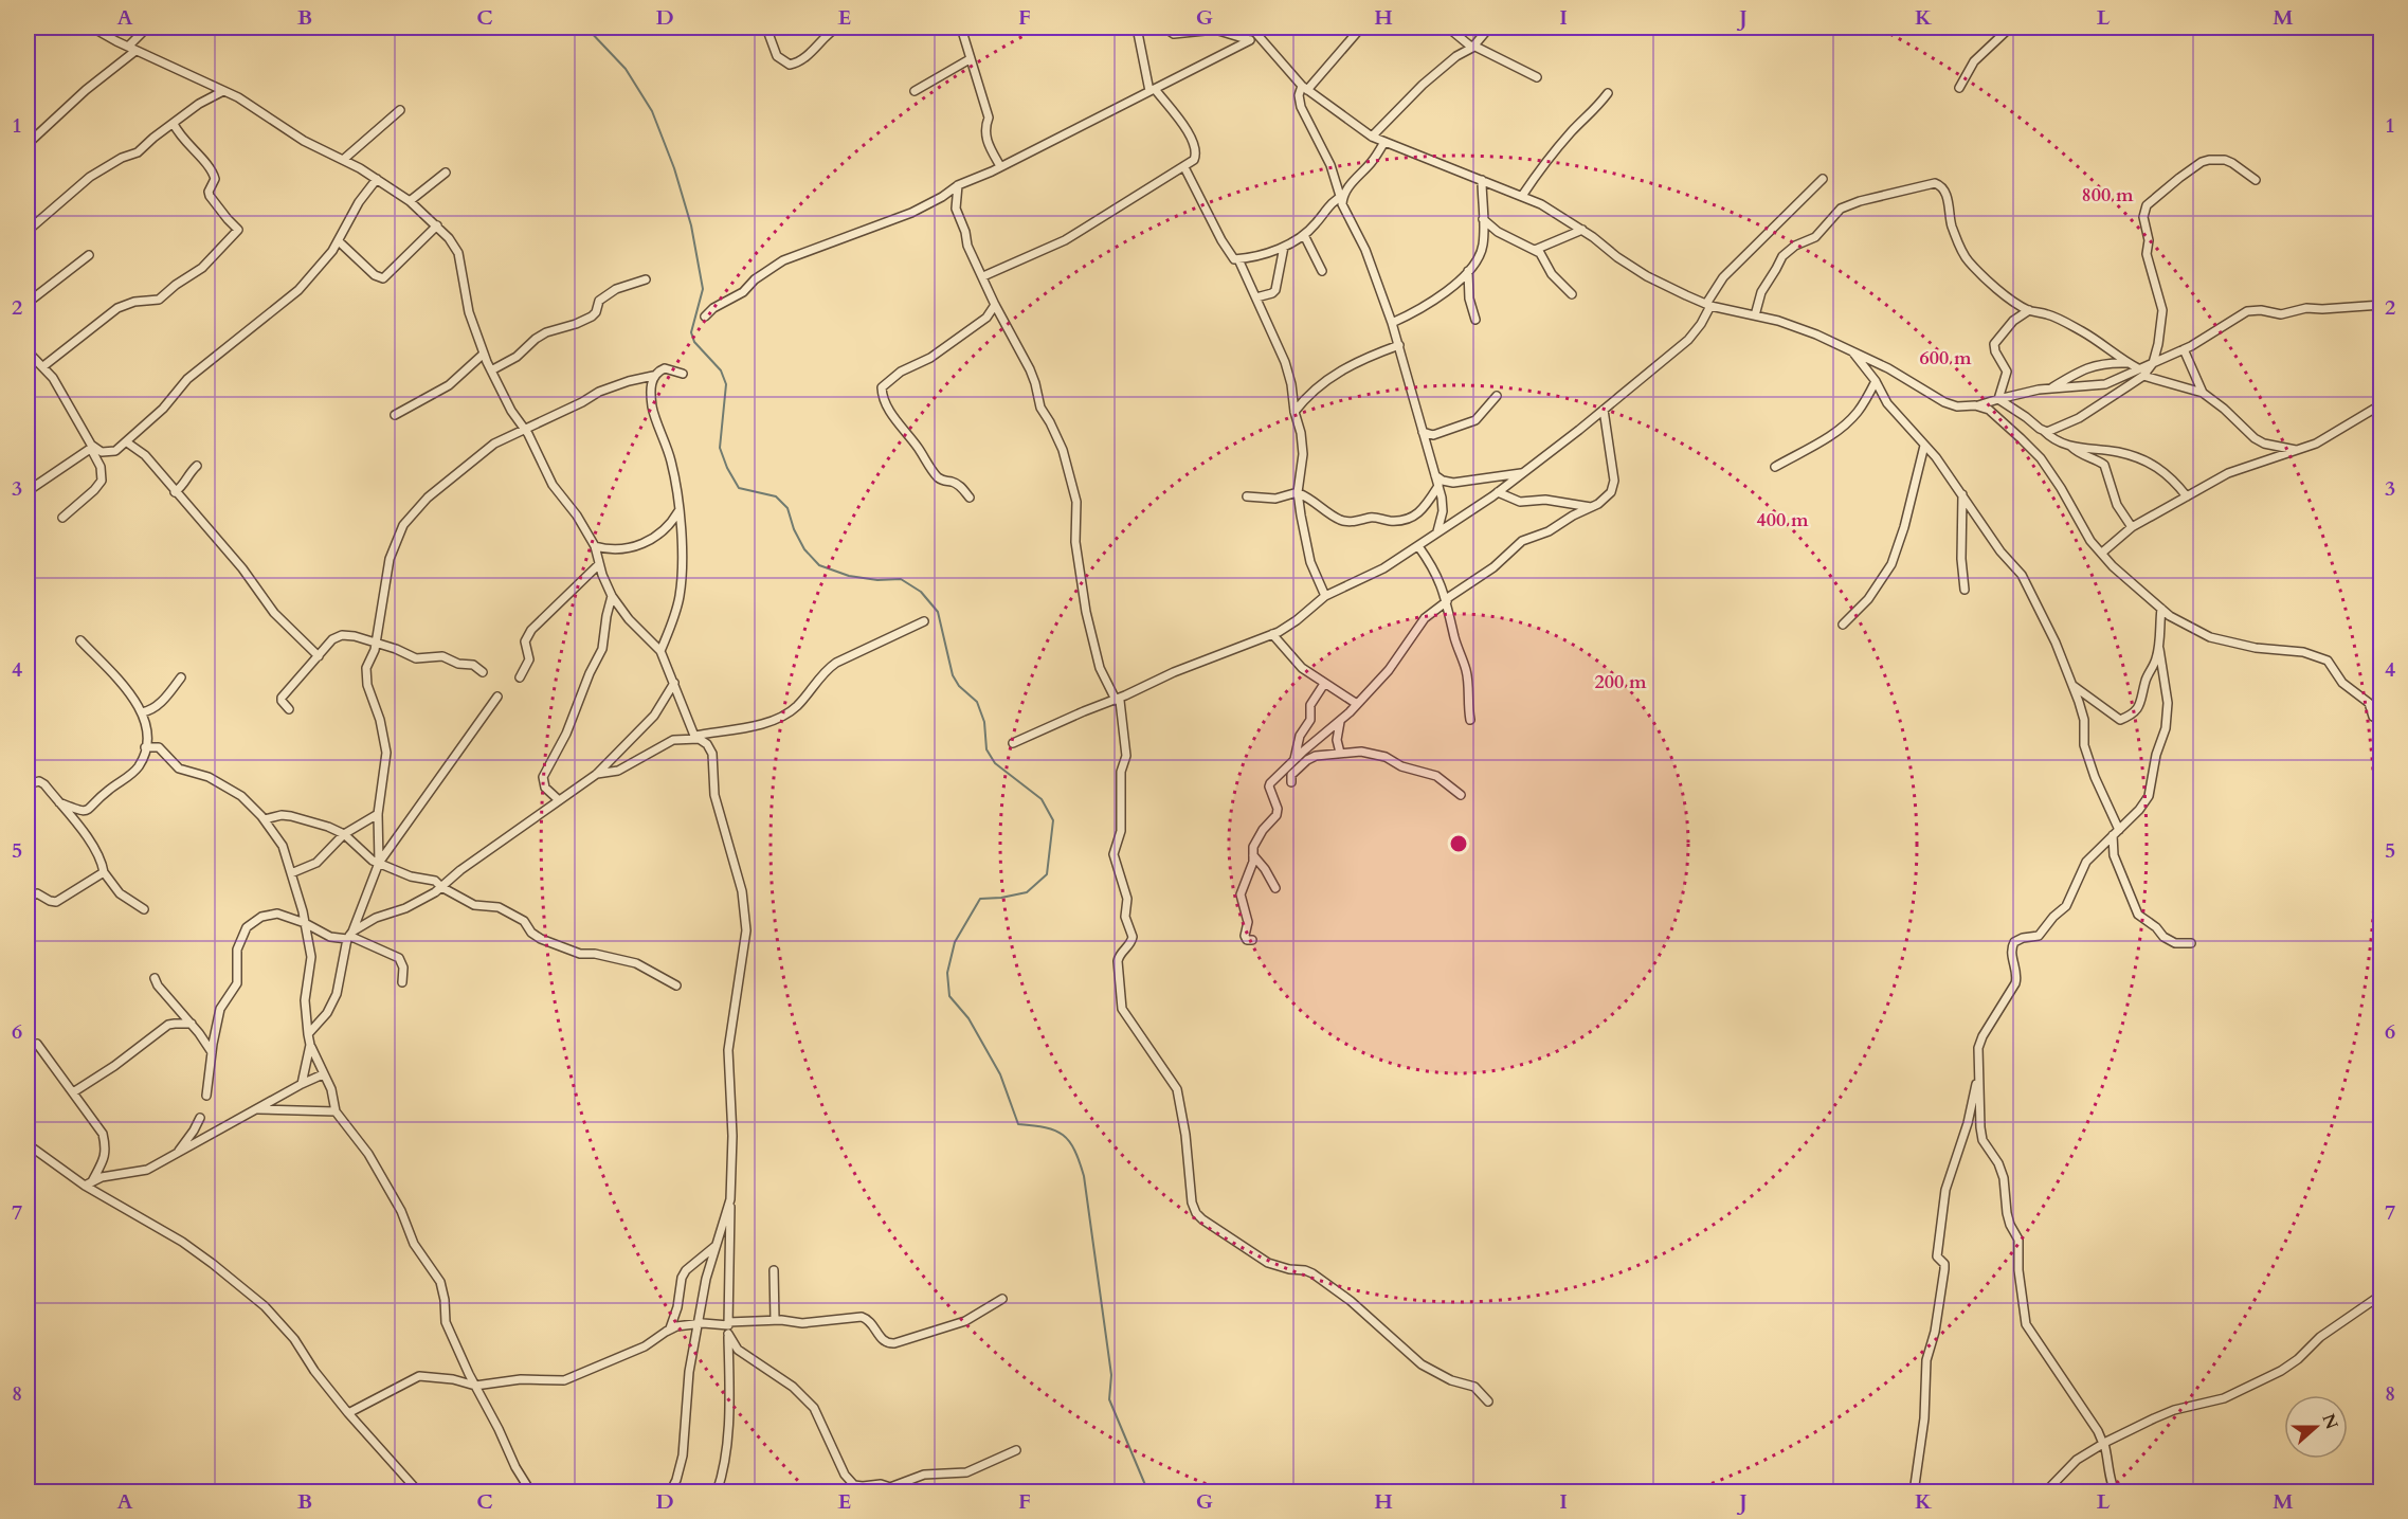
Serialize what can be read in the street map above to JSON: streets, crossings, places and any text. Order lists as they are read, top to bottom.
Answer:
{
  "north": "right",
  "grid": {
    "columns": [
      "A",
      "B",
      "C",
      "D",
      "E",
      "F",
      "G",
      "H",
      "I",
      "J",
      "K",
      "L",
      "M"
    ],
    "rows": [
      "1",
      "2",
      "3",
      "4",
      "5",
      "6",
      "7",
      "8"
    ]
  },
  "rings": [
    "800 m",
    "600 m",
    "400 m",
    "200 m"
  ]
}
